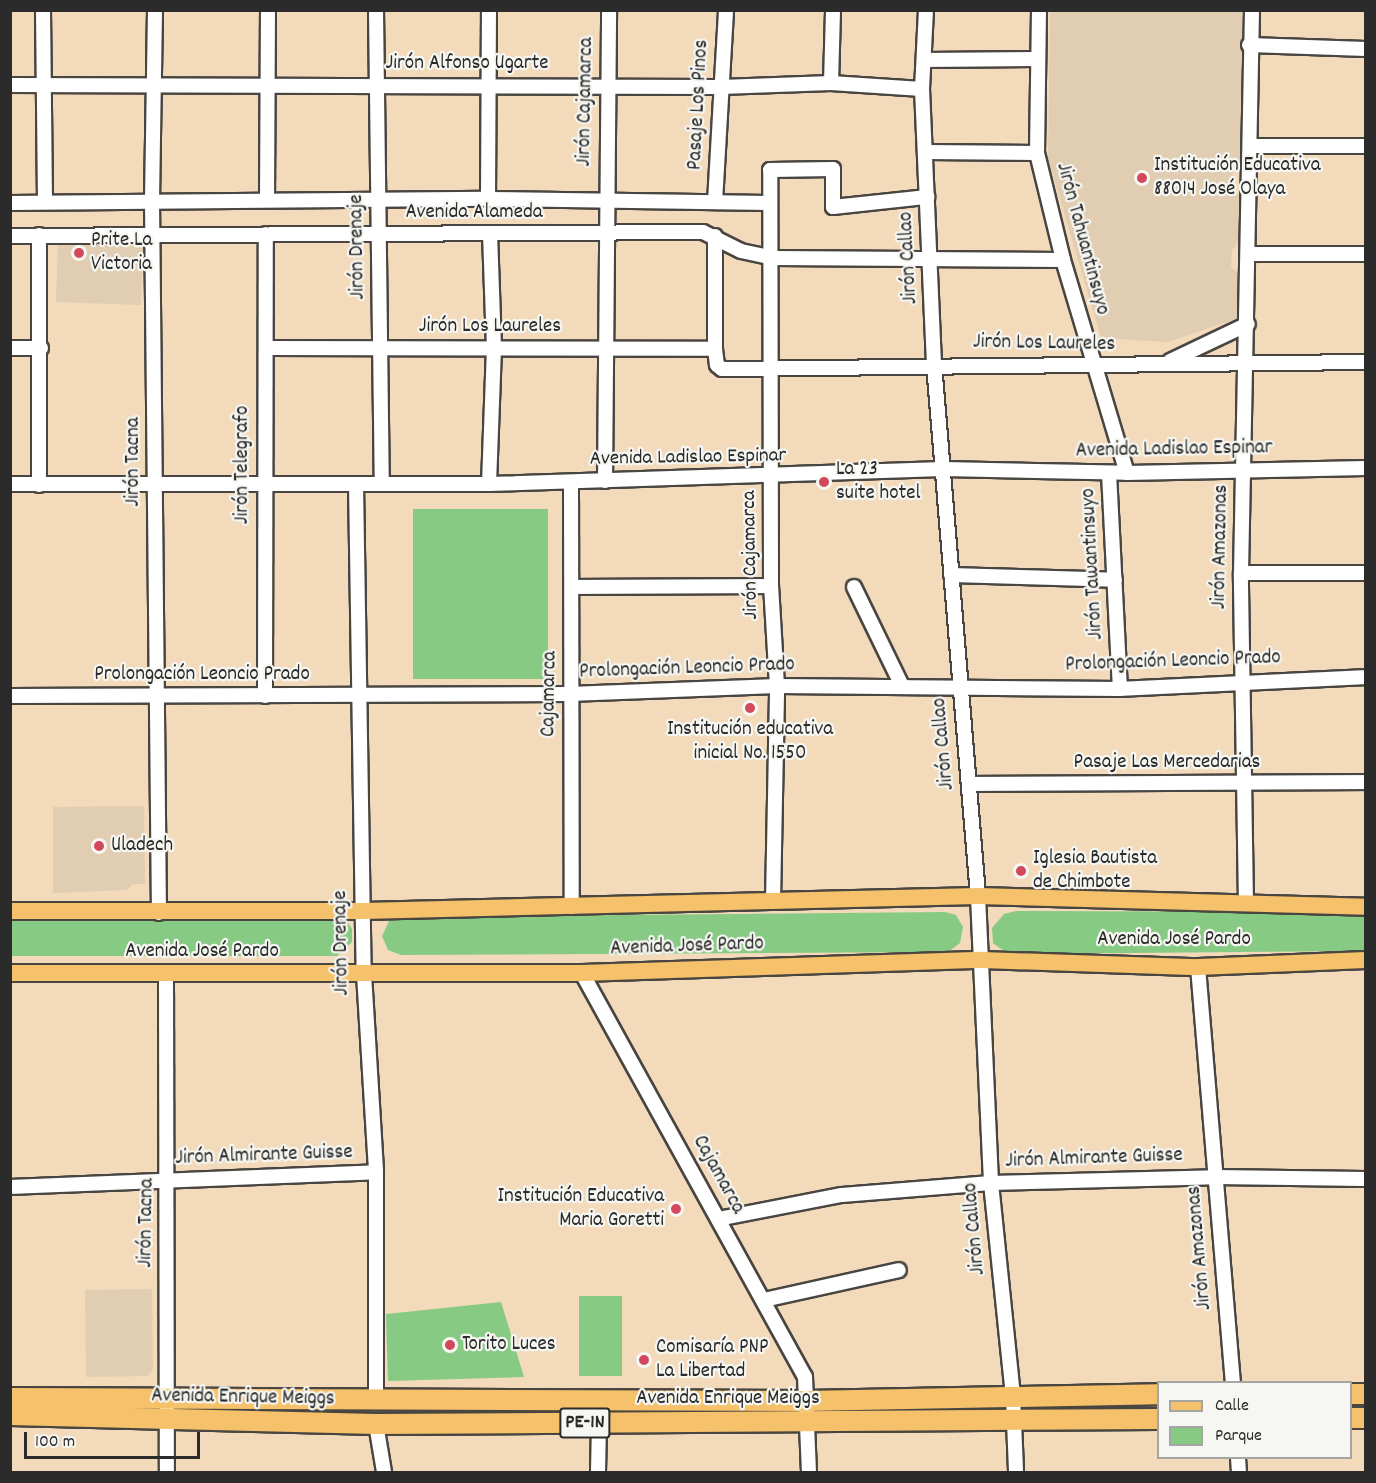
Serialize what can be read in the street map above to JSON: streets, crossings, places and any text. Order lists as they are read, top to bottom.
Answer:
{
  "streets": {
    "highway": ["Avenida Enrique Meiggs", "PE-1N"],
    "main road": ["Avenida José Pardo"],
    "street": [
      "Jirón Alfonso Ugarte",
      "Jirón Cajamarca",
      "Pasaje Los Pinos",
      "Avenida Alameda",
      "Jirón Tahuantinsuyo",
      "Jirón Drenaje",
      "Jirón Callao",
      "Jirón Los Laureles",
      "Avenida Ladislao Espinar",
      "Jirón Tacna",
      "Jirón Telegrafo",
      "Jirón Amazonas",
      "Jirón Tawantinsuyo",
      "Prolongación Leoncio Prado",
      "Cajamarca",
      "Pasaje Las Mercedarias",
      "Jirón Almirante Guisse"
    ]
  },
  "crossings": [
    ["Jirón Alfonso Ugarte", "Jirón Cajamarca"],
    ["Jirón Alfonso Ugarte", "Pasaje Los Pinos"],
    ["Jirón Alfonso Ugarte", "Jirón Drenaje"],
    ["Jirón Alfonso Ugarte", "Jirón Callao"],
    ["Jirón Alfonso Ugarte", "Jirón Tacna"],
    ["Jirón Cajamarca", "Avenida Alameda"],
    ["Jirón Cajamarca", "Jirón Callao"],
    ["Jirón Cajamarca", "Jirón Los Laureles"],
    ["Jirón Cajamarca", "Avenida Ladislao Espinar"],
    ["Jirón Cajamarca", "Prolongación Leoncio Prado"],
    ["Jirón Cajamarca", "Avenida José Pardo"],
    ["Pasaje Los Pinos", "Avenida Alameda"],
    ["Avenida Alameda", "Jirón Tahuantinsuyo"],
    ["Avenida Alameda", "Jirón Drenaje"],
    ["Avenida Alameda", "Jirón Callao"],
    ["Avenida Alameda", "Jirón Tacna"],
    ["Avenida Alameda", "Jirón Telegrafo"],
    ["Jirón Tahuantinsuyo", "Jirón Los Laureles"],
    ["Jirón Tahuantinsuyo", "Avenida Ladislao Espinar"],
    ["Jirón Drenaje", "Jirón Los Laureles"],
    ["Jirón Drenaje", "Avenida Ladislao Espinar"],
    ["Jirón Drenaje", "Prolongación Leoncio Prado"],
    ["Jirón Drenaje", "Avenida José Pardo"],
    ["Jirón Drenaje", "Jirón Almirante Guisse"],
    ["Jirón Drenaje", "Avenida Enrique Meiggs"],
    ["Jirón Callao", "Jirón Los Laureles"],
    ["Jirón Callao", "Avenida Ladislao Espinar"],
    ["Jirón Callao", "Prolongación Leoncio Prado"],
    ["Jirón Callao", "Pasaje Las Mercedarias"],
    ["Jirón Callao", "Avenida José Pardo"],
    ["Jirón Callao", "Jirón Almirante Guisse"],
    ["Jirón Callao", "Avenida Enrique Meiggs"],
    ["Jirón Los Laureles", "Jirón Telegrafo"],
    ["Jirón Los Laureles", "Jirón Amazonas"],
    ["Avenida Ladislao Espinar", "Jirón Tacna"],
    ["Avenida Ladislao Espinar", "Jirón Telegrafo"],
    ["Avenida Ladislao Espinar", "Jirón Amazonas"],
    ["Avenida Ladislao Espinar", "Jirón Tawantinsuyo"],
    ["Avenida Ladislao Espinar", "Cajamarca"],
    ["Jirón Tacna", "Prolongación Leoncio Prado"],
    ["Jirón Tacna", "Avenida José Pardo"],
    ["Jirón Tacna", "Jirón Almirante Guisse"],
    ["Jirón Tacna", "Avenida Enrique Meiggs"],
    ["Jirón Telegrafo", "Prolongación Leoncio Prado"],
    ["Jirón Amazonas", "Prolongación Leoncio Prado"],
    ["Jirón Amazonas", "Pasaje Las Mercedarias"],
    ["Jirón Amazonas", "Avenida José Pardo"],
    ["Jirón Amazonas", "Jirón Almirante Guisse"],
    ["Jirón Tawantinsuyo", "Prolongación Leoncio Prado"],
    ["Prolongación Leoncio Prado", "Cajamarca"],
    ["Cajamarca", "Avenida José Pardo"],
    ["Cajamarca", "Jirón Almirante Guisse"],
    ["Cajamarca", "Avenida Enrique Meiggs"]
  ],
  "places": [
    "Institución Educativa 88014 José Olaya",
    "Prite La Victoria",
    "La 23 suite hotel",
    "Institución educativa inicial No. 1550",
    "Uladech",
    "Iglesia Bautista de Chimbote",
    "Institución Educativa Maria Goretti",
    "Torito Luces",
    "Comisaría PNP La Libertad"
  ],
  "legend": ["Calle", "Parque"],
  "scale_bar": "100 m"
}
